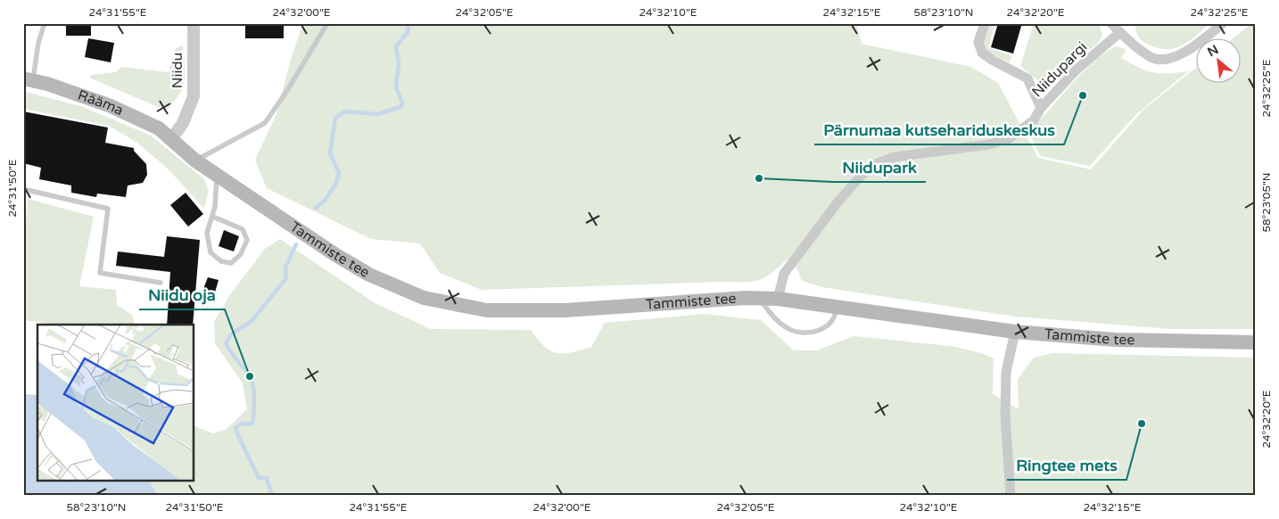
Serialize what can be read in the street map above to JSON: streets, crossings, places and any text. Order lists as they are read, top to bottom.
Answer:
{
  "streets": {
    "main road": ["Rääma", "Tammiste tee"],
    "street": ["Niidupargi", "Niidu"]
  },
  "crossings": [
    ["Niidupargi", "Tammiste tee"],
    ["Niidu", "Rääma"],
    ["Niidu", "Tammiste tee"],
    ["Rääma", "Tammiste tee"]
  ],
  "places": [
    "Pärnumaa kutsehariduskeskus",
    "Niidupark",
    "Niidu oja",
    "Ringtee mets"
  ],
  "north": "top left",
  "coordinates": [
    "24°31'55\"E",
    "24°32'00\"E",
    "24°32'05\"E",
    "24°32'10\"E",
    "24°32'15\"E",
    "58°23'10\"N",
    "24°32'20\"E",
    "24°32'25\"E",
    "24°31'50\"E",
    "58°23'05\"N"
  ]
}
